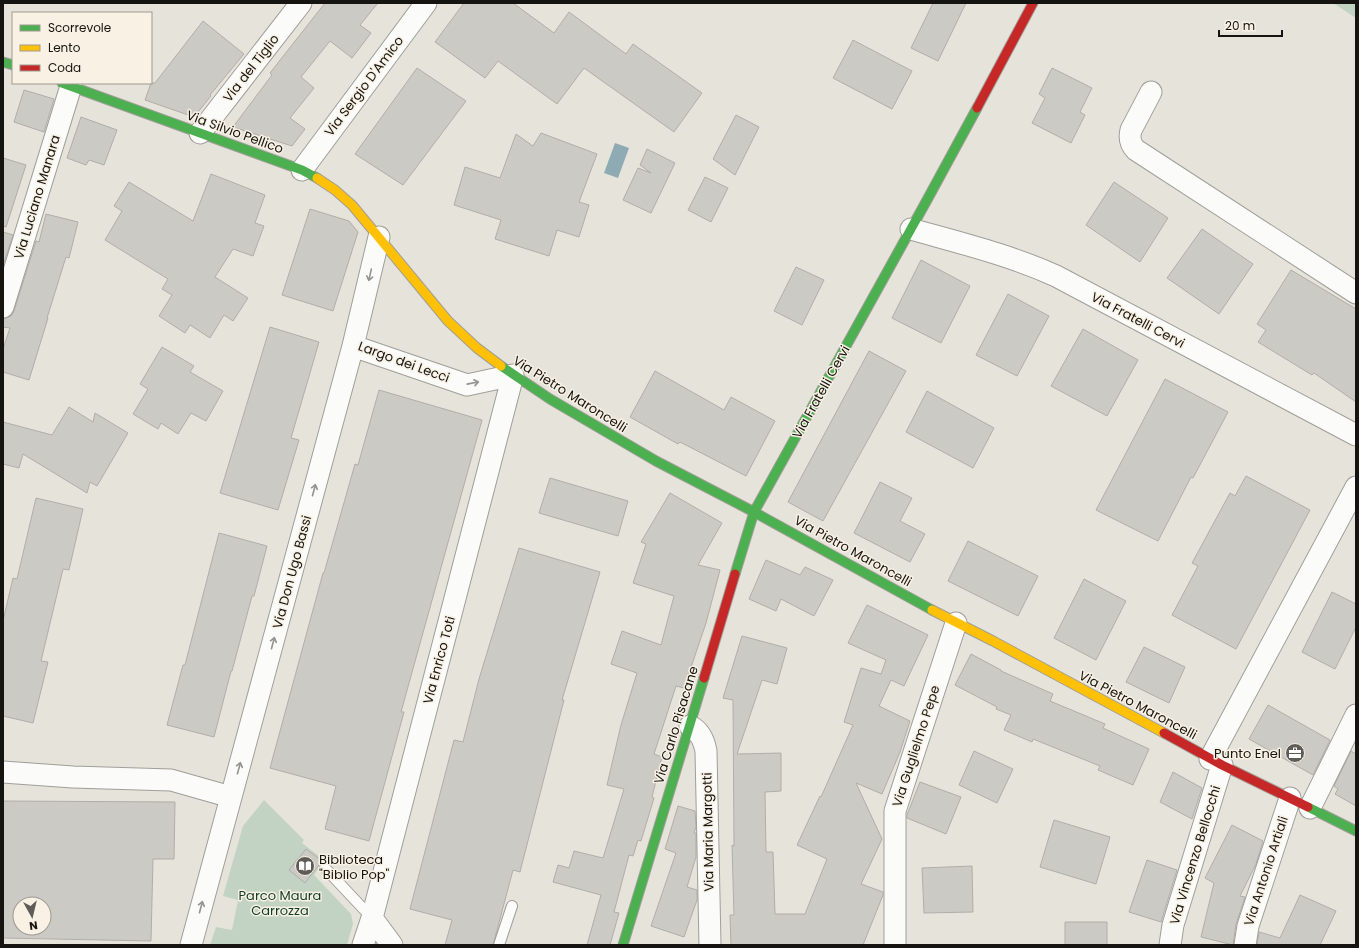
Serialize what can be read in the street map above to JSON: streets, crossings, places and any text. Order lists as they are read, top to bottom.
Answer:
{
  "streets": {
    "street": [
      "Via del Tiglio",
      "Via Sergio D'Amico",
      "Via Silvio Pellico",
      "Via Luciano Manara",
      "Via Fratelli Cervi",
      "Largo dei Lecci",
      "Via Pietro Maroncelli",
      "Via Don Ugo Bassi",
      "Via Enrico Toti",
      "Via Carlo Pisacane",
      "Via Guglielmo Pepe",
      "Via Maria Margotti",
      "Via Vincenzo Bellocchi",
      "Via Antonio Artiali"
    ]
  },
  "crossings": [
    ["Via del Tiglio", "Via Silvio Pellico"],
    ["Via Sergio D'Amico", "Via Silvio Pellico"],
    ["Via Silvio Pellico", "Via Luciano Manara"],
    ["Via Silvio Pellico", "Largo dei Lecci"],
    ["Via Silvio Pellico", "Via Pietro Maroncelli"],
    ["Via Fratelli Cervi", "Via Pietro Maroncelli"],
    ["Via Fratelli Cervi", "Via Carlo Pisacane"],
    ["Largo dei Lecci", "Via Pietro Maroncelli"],
    ["Largo dei Lecci", "Via Don Ugo Bassi"],
    ["Largo dei Lecci", "Via Enrico Toti"],
    ["Via Pietro Maroncelli", "Via Enrico Toti"],
    ["Via Pietro Maroncelli", "Via Carlo Pisacane"],
    ["Via Pietro Maroncelli", "Via Guglielmo Pepe"],
    ["Via Pietro Maroncelli", "Via Vincenzo Bellocchi"],
    ["Via Pietro Maroncelli", "Via Antonio Artiali"],
    ["Via Carlo Pisacane", "Via Maria Margotti"]
  ],
  "one_way": ["Via Don Ugo Bassi"],
  "parks": ["Parco Maura Carrozza"],
  "places": {
    "office": ["Punto Enel"],
    "library": ["Biblioteca \"Biblio Pop\""]
  },
  "legend": ["Scorrevole", "Lento", "Coda"],
  "scale_bar": "20 m",
  "north": "bottom"
}
